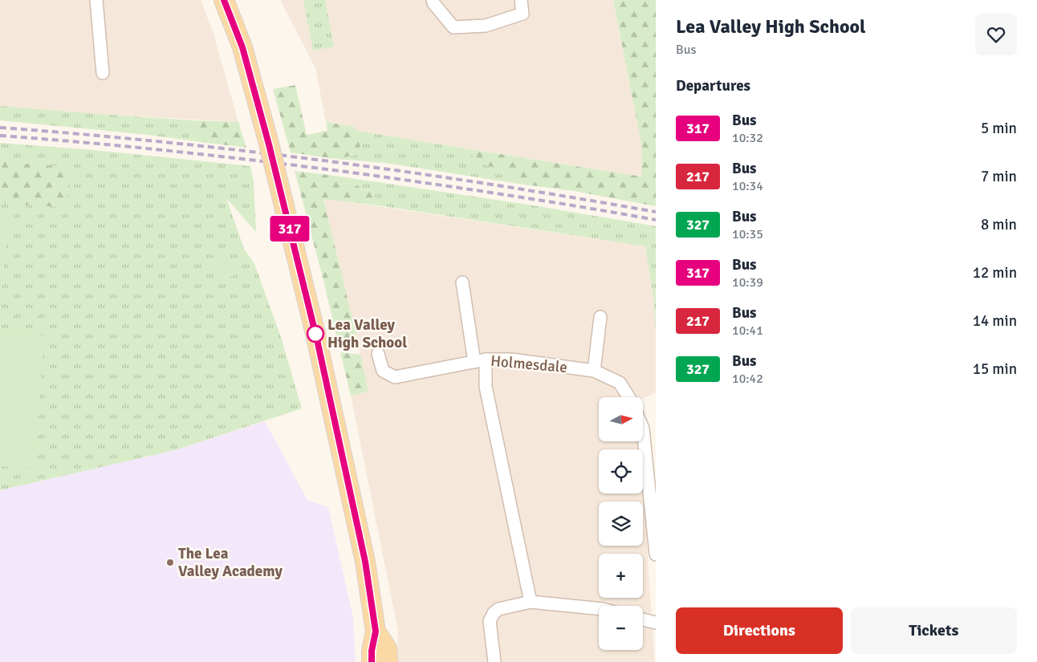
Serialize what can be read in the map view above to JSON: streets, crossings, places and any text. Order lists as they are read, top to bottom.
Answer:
{
  "streets": {
    "street": ["Holmesdale"]
  },
  "places": ["Lea Valley High School", "The Lea Valley Academy"],
  "lines": ["bus line 317"],
  "north": "right",
  "page": {
    "on_map": "317",
    "heading": [
      ["Lea Valley High School", "Bus"],
      "Departures"
    ],
    "list": [
      {
        "mark": "317",
        "name": "Bus",
        "note": "10:32",
        "value": "5 min"
      },
      {
        "mark": "217",
        "name": "Bus",
        "note": "10:34",
        "value": "7 min"
      },
      {
        "mark": "327",
        "name": "Bus",
        "note": "10:35",
        "value": "8 min"
      },
      {
        "mark": "317",
        "name": "Bus",
        "note": "10:39",
        "value": "12 min"
      },
      {
        "mark": "217",
        "name": "Bus",
        "note": "10:41",
        "value": "14 min"
      },
      {
        "mark": "327",
        "name": "Bus",
        "note": "10:42",
        "value": "15 min"
      }
    ],
    "map_buttons": ["+", "−"],
    "buttons": ["Directions", "Tickets"]
  }
}
